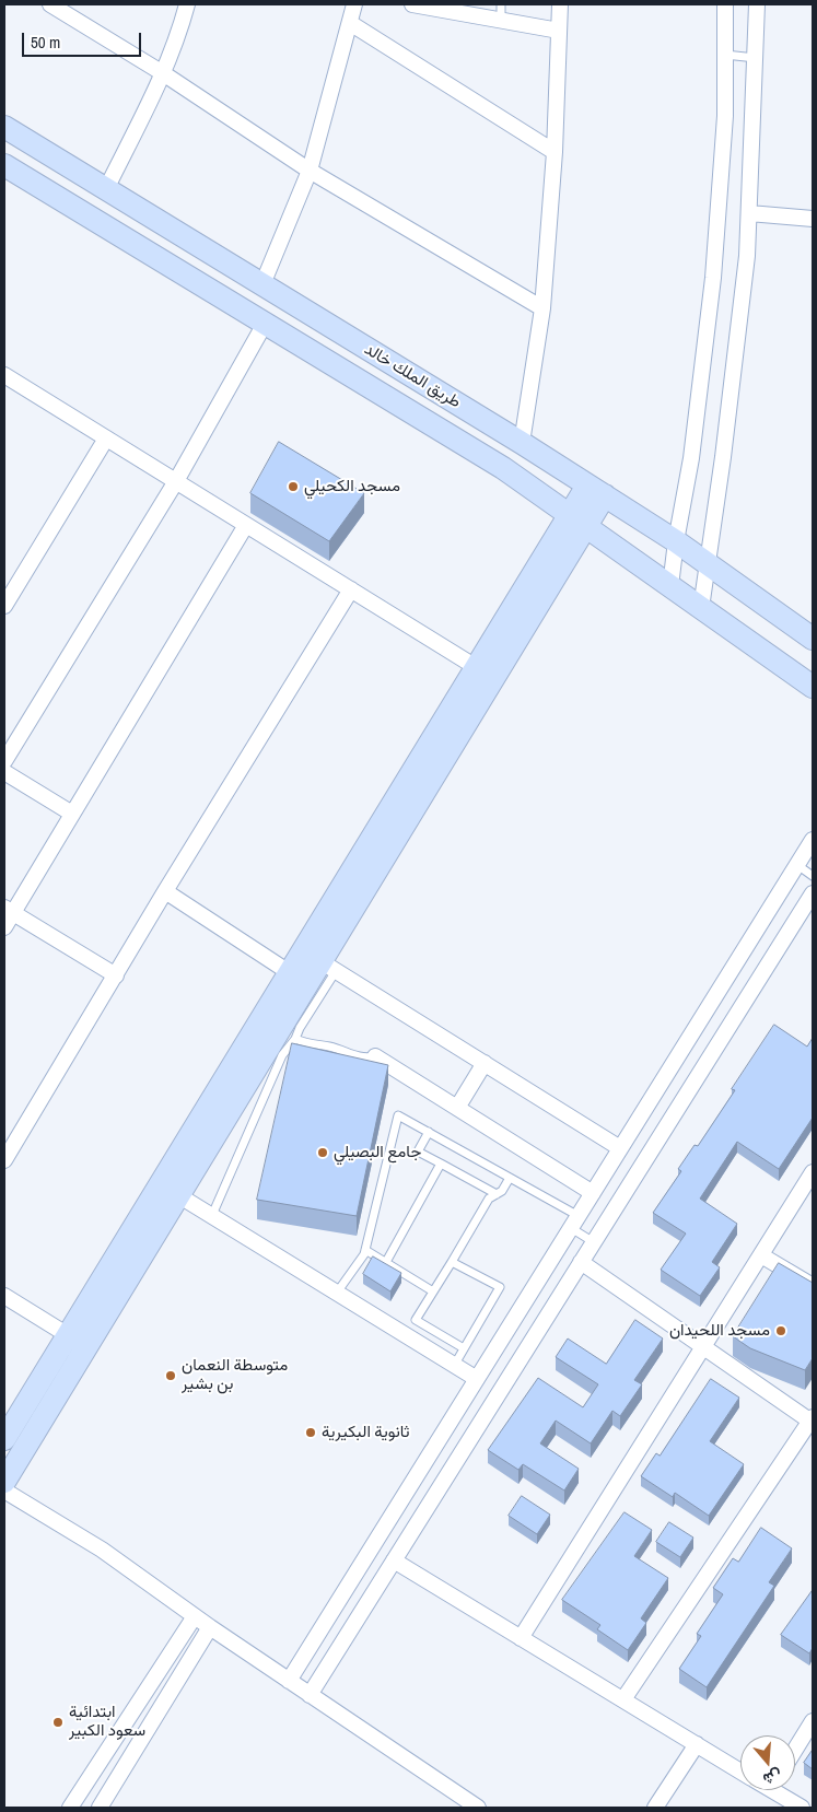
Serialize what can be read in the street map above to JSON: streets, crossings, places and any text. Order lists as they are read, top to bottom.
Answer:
{
  "streets": {
    "street": ["طريق الملك خالد"]
  },
  "places": [
    "مسجد الكحيلي",
    "جامع البصيلي",
    "مسجد اللحيدان",
    "متوسطة النعمان بن بشير",
    "ثانوية البكيرية",
    "ابتدائية سعود الكبير"
  ],
  "scale_bar": "50 m",
  "north": "bottom"
}
